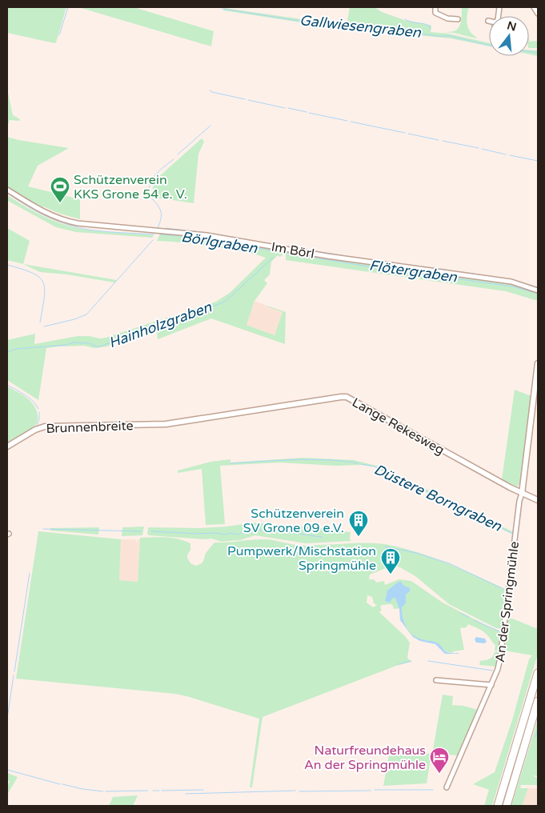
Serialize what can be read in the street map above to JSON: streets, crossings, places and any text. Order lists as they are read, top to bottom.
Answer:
{
  "streets": {
    "street": [
      "Im Börl",
      "Lange Rekesweg",
      "Brunnenbreite",
      "An der Springmühle"
    ]
  },
  "crossings": [
    ["Lange Rekesweg", "Brunnenbreite"],
    ["Lange Rekesweg", "An der Springmühle"]
  ],
  "water": [
    "Gallwiesengraben",
    "Börlgraben",
    "Flötergraben",
    "Hainholzgraben",
    "Düstere Borngraben"
  ],
  "places": {
    "sports": ["Schützenverein KKS Grone 54 e. V."],
    "building": ["Schützenverein SV Grone 09 e.V.", "Pumpwerk/Mischstation Springmühle"],
    "hotel": ["Naturfreundehaus An der Springmühle"]
  },
  "north": "top"
}
